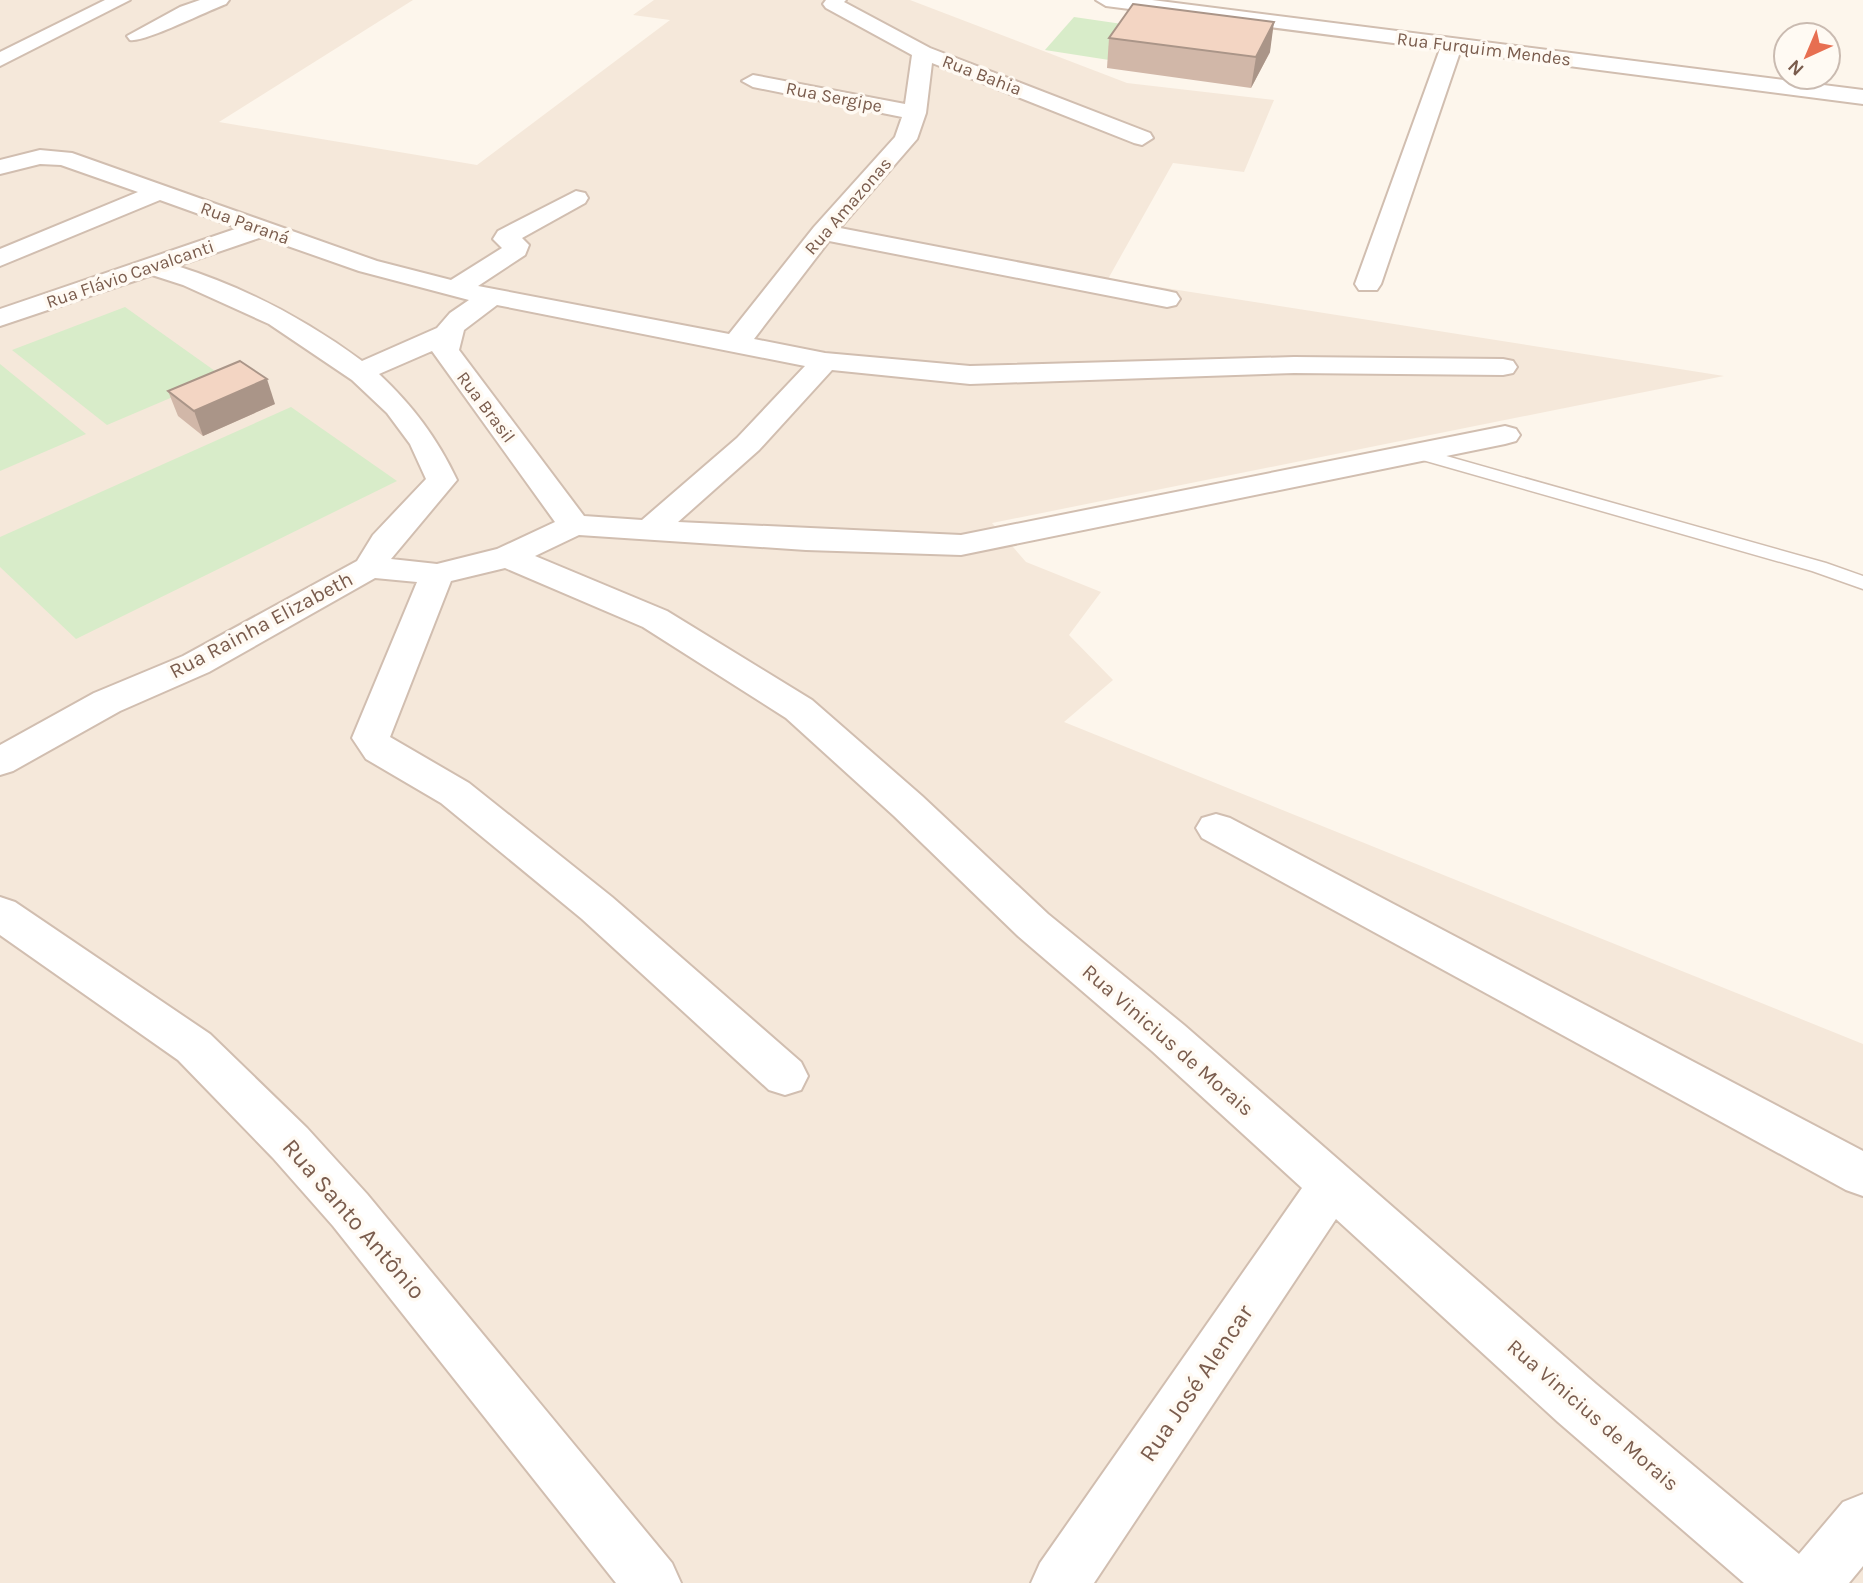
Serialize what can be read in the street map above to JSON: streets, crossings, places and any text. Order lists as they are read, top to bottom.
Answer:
{
  "streets": {
    "street": [
      "Rua Furquim Mendes",
      "Rua Bahia",
      "Rua Sergipe",
      "Rua Amazonas",
      "Rua Paraná",
      "Rua Flávio Cavalcanti",
      "Rua Brasil",
      "Rua Rainha Elizabeth",
      "Rua Vinicius de Morais",
      "Rua Santo Antônio",
      "Rua José Alencar"
    ]
  },
  "crossings": [
    ["Rua Bahia", "Rua Amazonas"],
    ["Rua Sergipe", "Rua Amazonas"],
    ["Rua Amazonas", "Rua Paraná"],
    ["Rua Paraná", "Rua Flávio Cavalcanti"],
    ["Rua Brasil", "Rua Rainha Elizabeth"],
    ["Rua Rainha Elizabeth", "Rua Vinicius de Morais"],
    ["Rua Vinicius de Morais", "Rua José Alencar"]
  ],
  "north": "bottom left"
}
